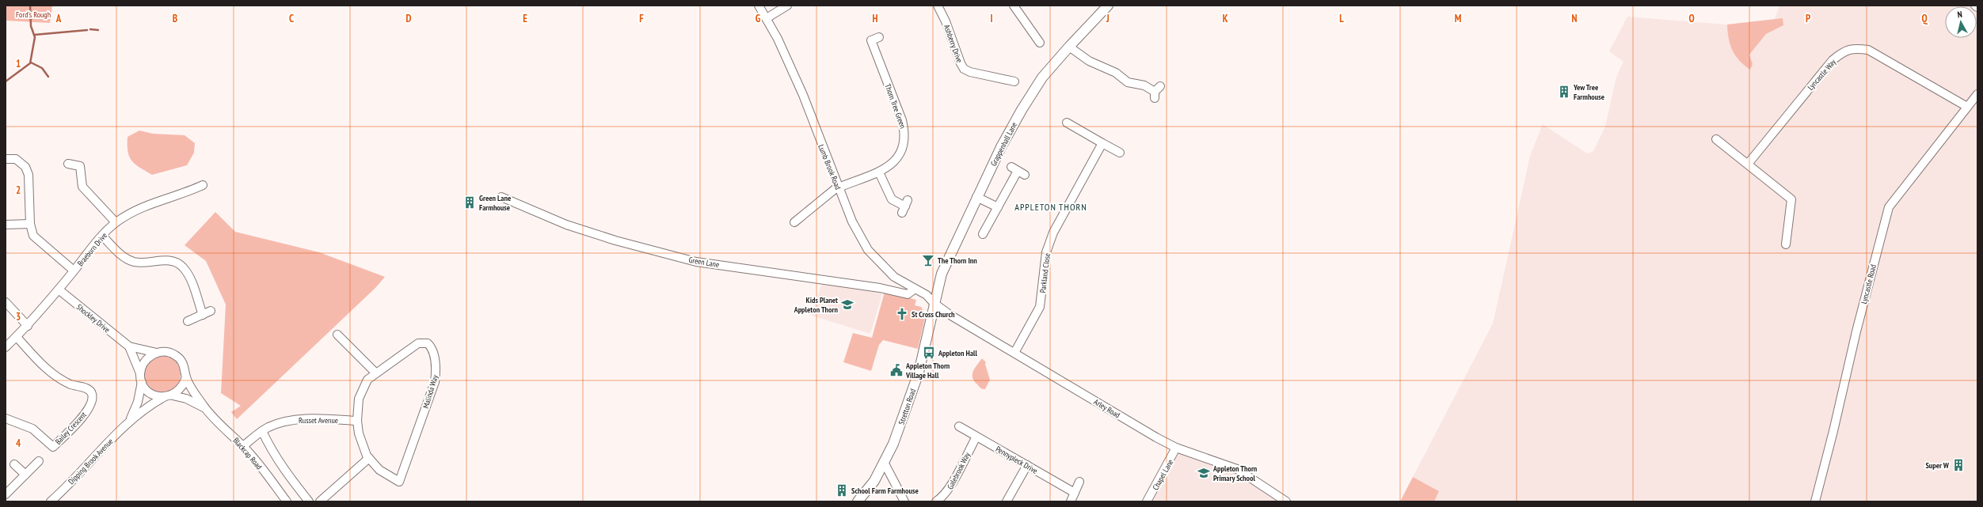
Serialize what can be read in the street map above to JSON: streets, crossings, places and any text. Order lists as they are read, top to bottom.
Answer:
{
  "streets": {
    "main road": ["Grappenhall Lane", "Stretton Road"],
    "street": [
      "Ashberry Drive",
      "Lyncastle Way",
      "Thorn Tree Green",
      "Lumb Brook Road",
      "Braeburn Drive",
      "Green Lane",
      "Parkland Close",
      "Lyncastle Road",
      "Shockley Drive",
      "Malinda Way",
      "Arley Road",
      "Russet Avenue",
      "Bailey Crescent",
      "Blackcap Road",
      "Pennypleck Drive",
      "Dipping Brook Avenue",
      "Galebrook Way",
      "Chapel Lane"
    ]
  },
  "crossings": [
    ["Lyncastle Way", "Lyncastle Road"],
    ["Thorn Tree Green", "Lumb Brook Road"],
    ["Grappenhall Lane", "Lumb Brook Road"],
    ["Grappenhall Lane", "Stretton Road"],
    ["Grappenhall Lane", "Arley Road"],
    ["Lumb Brook Road", "Green Lane"],
    ["Lumb Brook Road", "Stretton Road"],
    ["Lumb Brook Road", "Arley Road"],
    ["Braeburn Drive", "Shockley Drive"],
    ["Braeburn Drive", "Bailey Crescent"],
    ["Parkland Close", "Arley Road"],
    ["Shockley Drive", "Blackcap Road"],
    ["Shockley Drive", "Dipping Brook Avenue"],
    ["Stretton Road", "Arley Road"],
    ["Arley Road", "Chapel Lane"],
    ["Russet Avenue", "Blackcap Road"],
    ["Blackcap Road", "Dipping Brook Avenue"],
    ["Pennypleck Drive", "Galebrook Way"]
  ],
  "districts": ["APPLETON THORN"],
  "parks": ["Ford's Rough"],
  "places": {
    "building": [
      "Yew Tree Farmhouse",
      "Green Lane Farmhouse",
      "Super W",
      "School Farm Farmhouse"
    ],
    "bar": ["The Thorn Inn"],
    "school or university": ["Kids Planet Appleton Thorn", "Appleton Thorn Primary School"],
    "church": ["St Cross Church"],
    "bus stop": ["Appleton Hall"],
    "public building": ["Appleton Thorn Village Hall"]
  },
  "north": "top",
  "grid": {
    "columns": [
      "A",
      "B",
      "C",
      "D",
      "E",
      "F",
      "G",
      "H",
      "I",
      "J",
      "K",
      "L",
      "M",
      "N",
      "O",
      "P",
      "Q"
    ],
    "rows": [
      "1",
      "2",
      "3",
      "4"
    ]
  }
}
